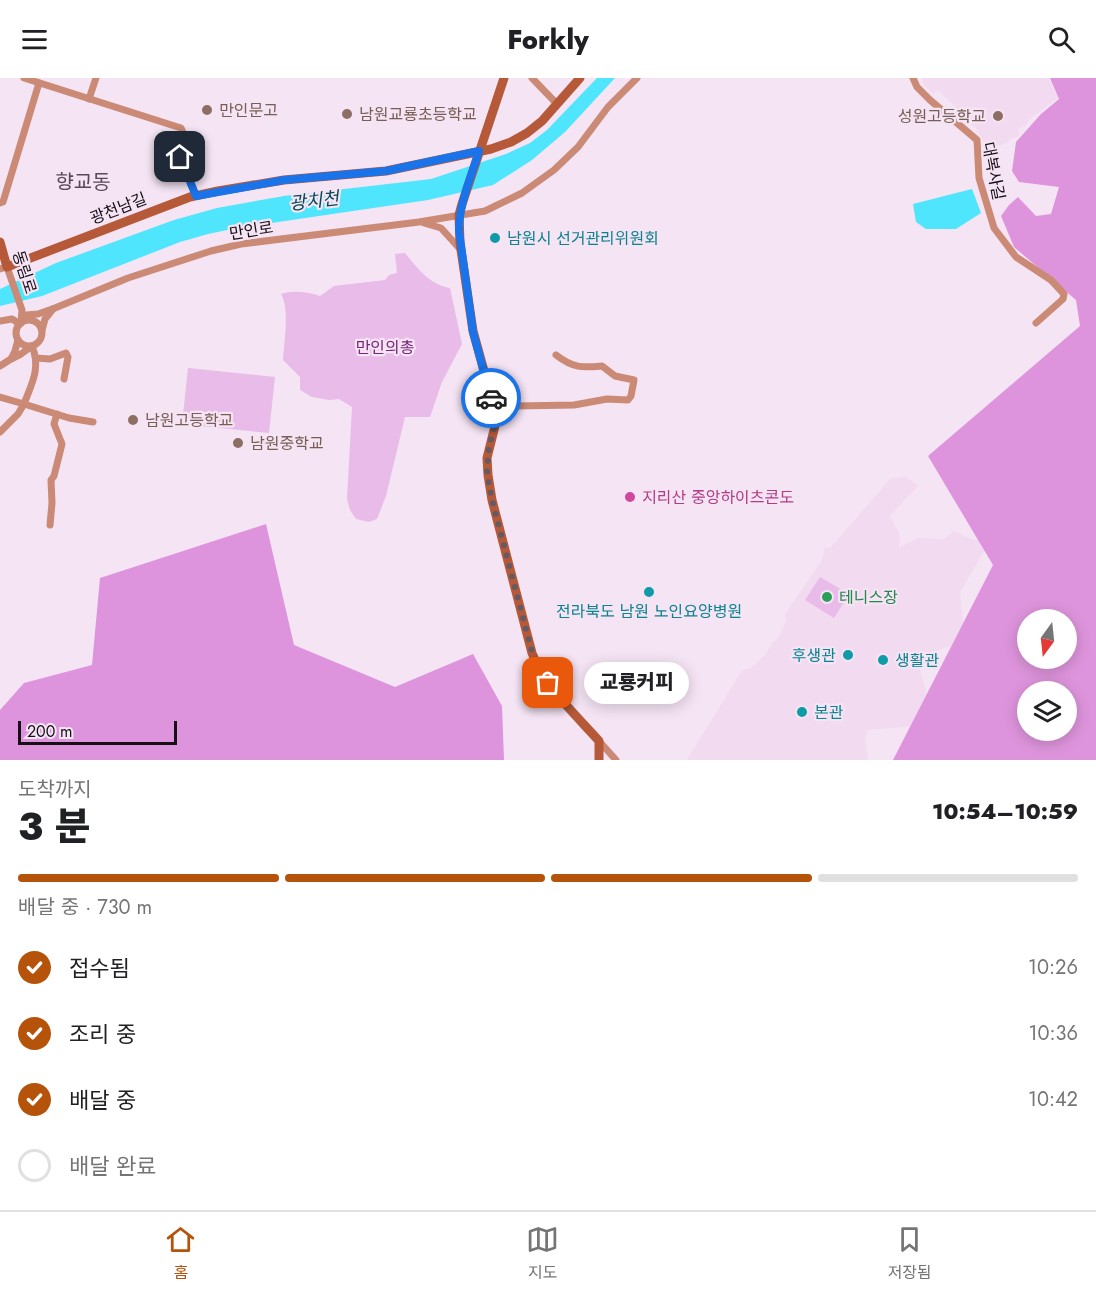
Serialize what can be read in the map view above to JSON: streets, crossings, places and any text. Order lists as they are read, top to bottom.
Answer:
{
  "streets": {
    "street": [
      "대복사길",
      "광천남길",
      "만인로",
      "동림로"
    ]
  },
  "crossings": [
    ["광천남길", "동림로"],
    ["만인로", "동림로"]
  ],
  "districts": ["향교동"],
  "water": ["광치천"],
  "parks": ["만인의총"],
  "places": [
    "만인문고",
    "남원교룡초등학교",
    "성원고등학교",
    "남원시 선거관리위원회",
    "남원고등학교",
    "남원중학교",
    "지리산 중앙하이츠콘도",
    "전라북도 남원 노인요양병원",
    "테니스장",
    "후생관",
    "생활관",
    "교룡커피",
    "본관"
  ],
  "scale_bar": "200 m",
  "north": "bottom",
  "page": {
    "header": "Forkly",
    "bubble": "교룡커피",
    "scale": "200 m",
    "heading": ["3 분", "도착까지", "10:54–10:59"],
    "bar": "배달 중 · 730 m",
    "list": [
      ["접수됨", "10:26"],
      ["조리 중", "10:36"],
      ["배달 중", "10:42"],
      "배달 완료"
    ],
    "tabs": ["홈", "지도", "저장됨"]
  }
}
